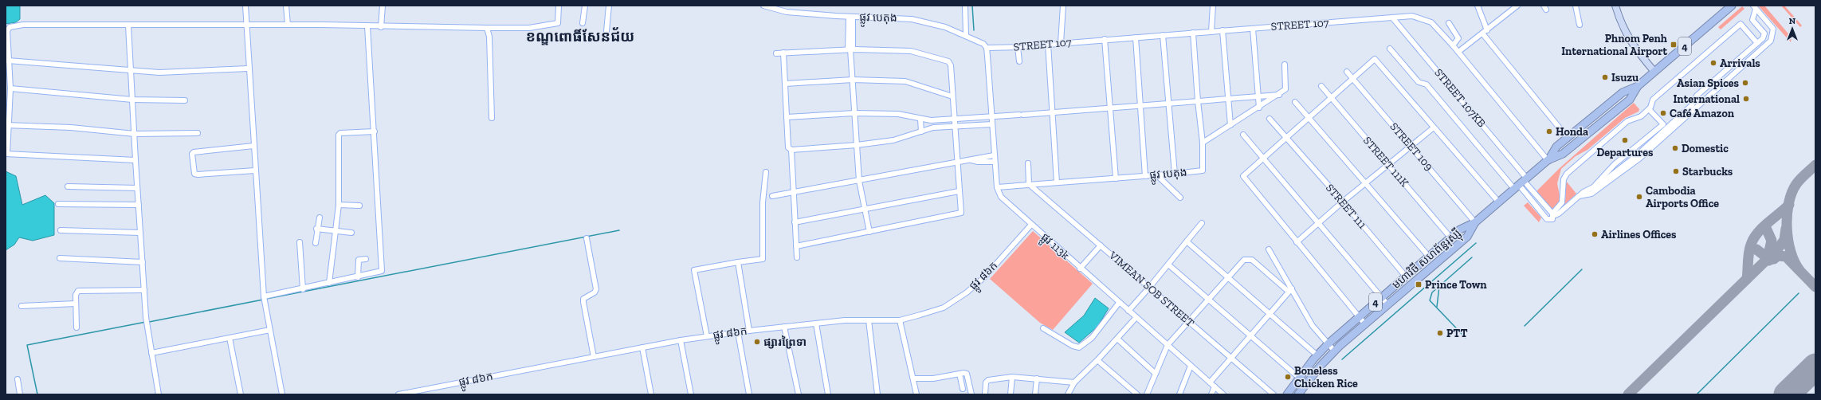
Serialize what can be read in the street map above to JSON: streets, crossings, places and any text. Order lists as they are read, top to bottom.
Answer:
{
  "streets": {
    "highway": ["4", "មហាវិថី សហព័ន្ធរុស្ស៊ី"],
    "street": [
      "ផ្លូវ បេតុង",
      "STREET 107",
      "STREET 107KB",
      "STREET 109",
      "STREET 111K",
      "STREET 111",
      "ផ្លូវ 113k",
      "ផ្លូវ ៨៦ក",
      "VIMEAN SOB STREET"
    ]
  },
  "crossings": [
    ["ផ្លូវ បេតុង", "STREET 107"],
    ["ផ្លូវ បេតុង", "ផ្លូវ 113k"],
    ["ផ្លូវ បេតុង", "VIMEAN SOB STREET"],
    ["STREET 107", "STREET 107KB"],
    ["STREET 107", "ផ្លូវ 113k"],
    ["STREET 107", "មហាវិថី សហព័ន្ធរុស្ស៊ី"],
    ["STREET 107KB", "មហាវិថី សហព័ន្ធរុស្ស៊ី"],
    ["STREET 109", "មហាវិថី សហព័ន្ធរុស្ស៊ី"],
    ["STREET 111K", "មហាវិថី សហព័ន្ធរុស្ស៊ី"],
    ["STREET 111", "មហាវិថី សហព័ន្ធរុស្ស៊ី"],
    ["ផ្លូវ 113k", "ផ្លូវ ៨៦ក"]
  ],
  "districts": ["ខណ្ឌពោធិ៍សែនជ័យ"],
  "places": {
    "transit": ["Phnom Penh International Airport", "Prince Town"],
    "other": [
      "Arrivals",
      "Isuzu",
      "Asian Spices",
      "International",
      "Café Amazon",
      "Honda",
      "Departures",
      "Domestic",
      "Starbucks",
      "Cambodia Airports Office",
      "Airlines Offices",
      "PTT",
      "ផ្សារព្រៃទា",
      "Boneless Chicken Rice"
    ]
  },
  "north": "top"
}
